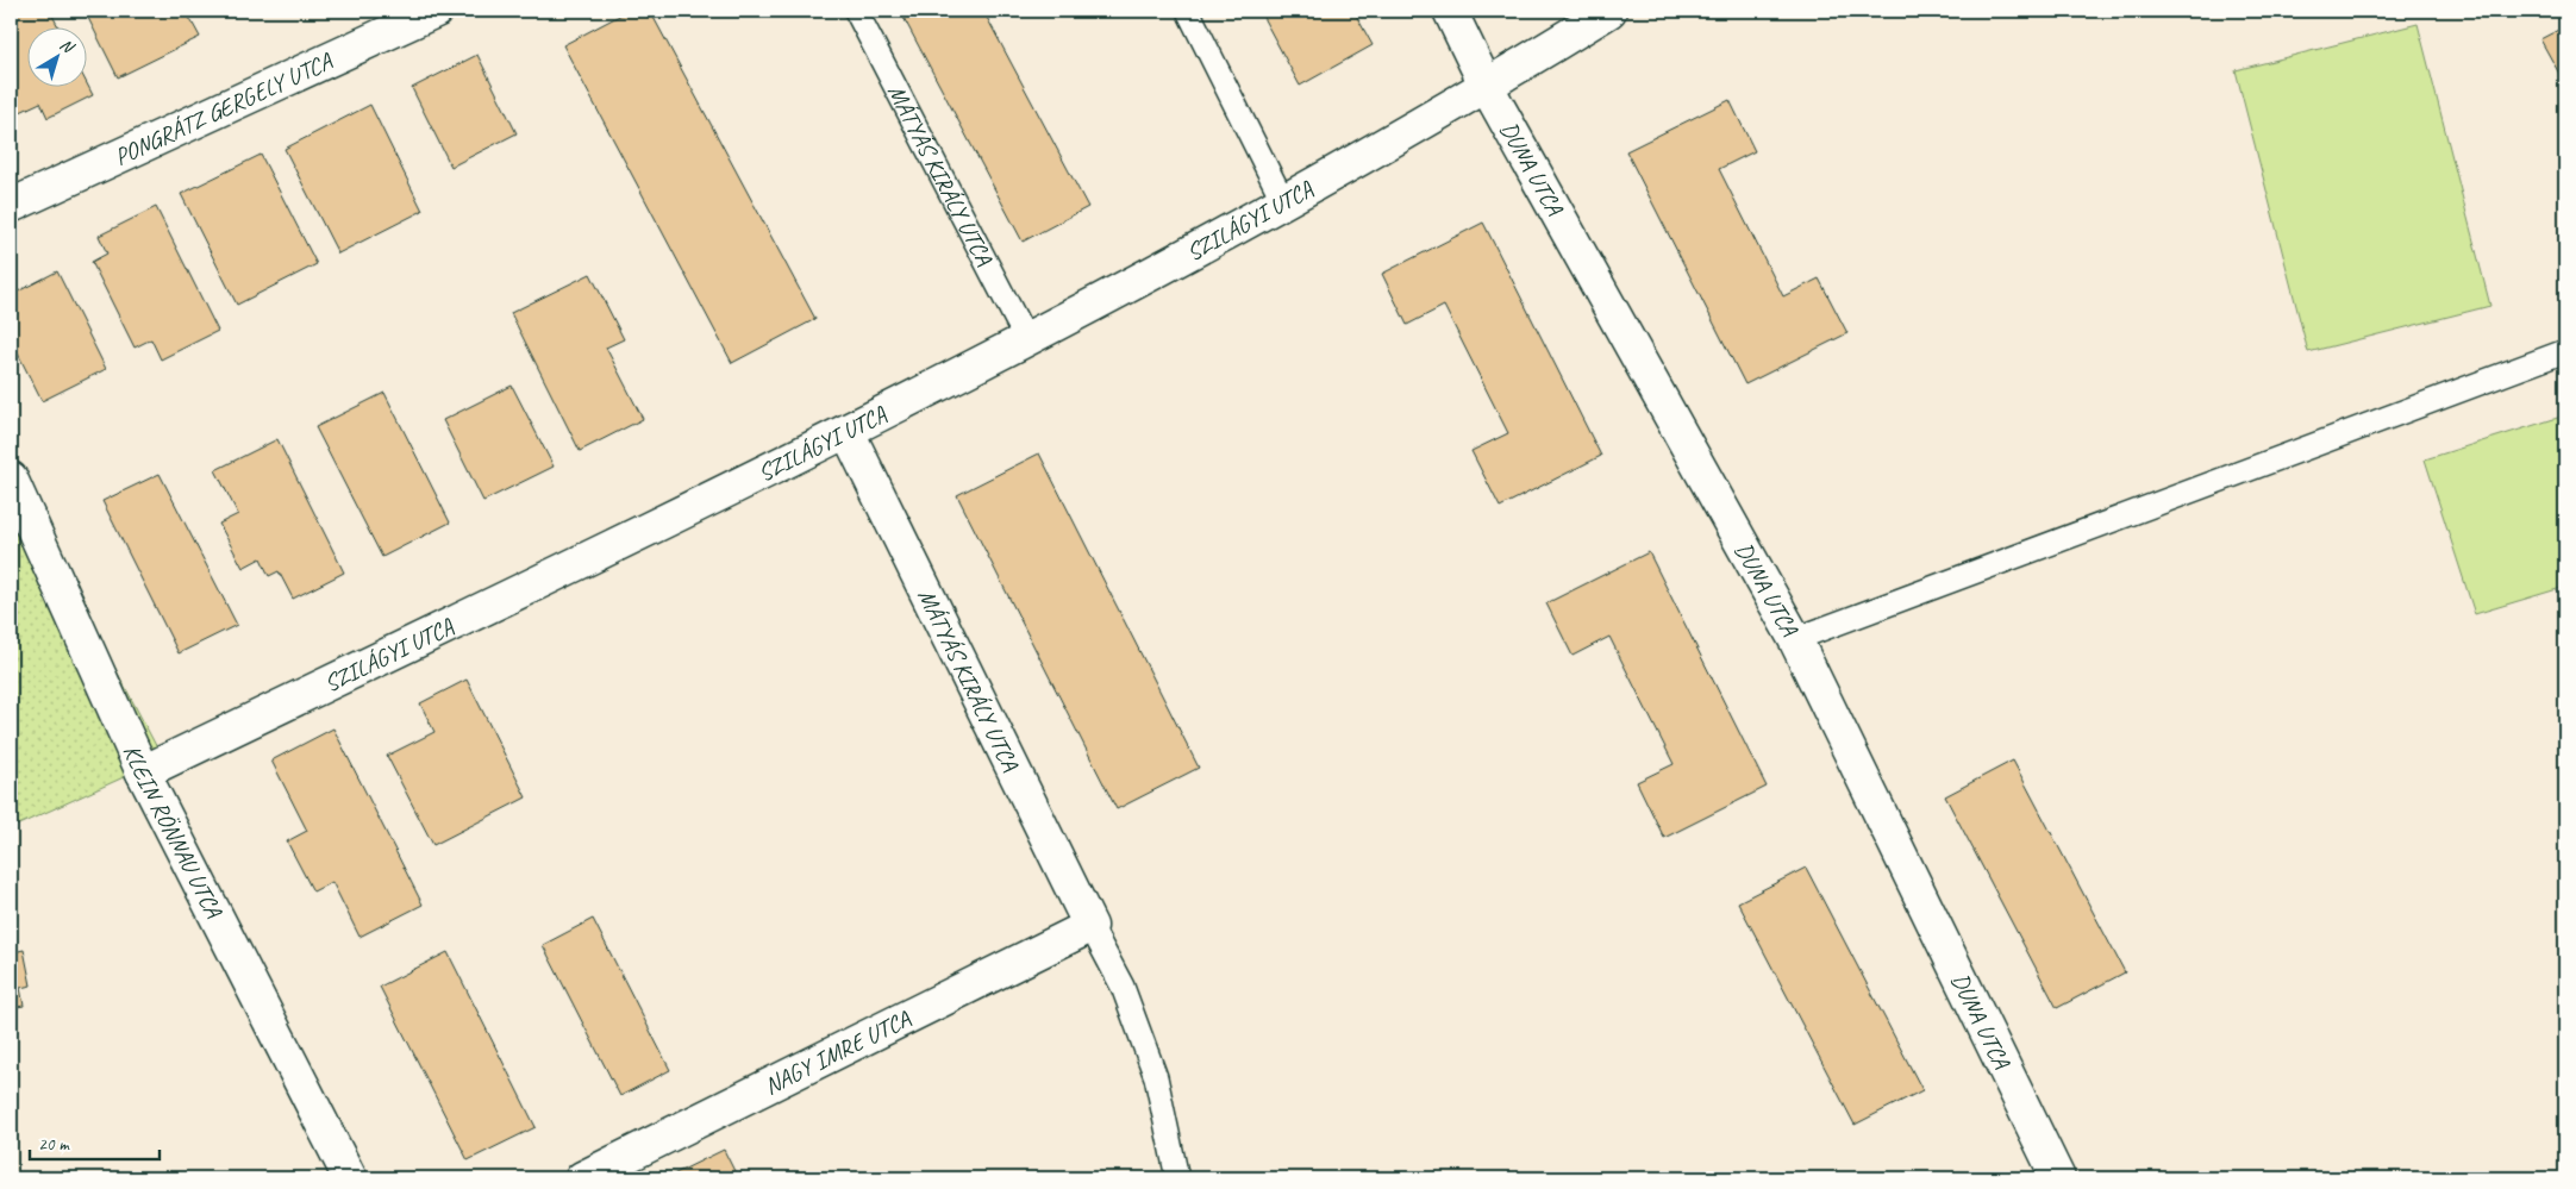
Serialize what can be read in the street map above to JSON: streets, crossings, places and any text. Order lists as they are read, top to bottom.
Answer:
{
  "streets": {
    "street": [
      "PONGRÁTZ GERGELY UTCA",
      "DUNA UTCA",
      "MÁTYÁS KIRÁLY UTCA",
      "SZILÁGYI UTCA",
      "KLEIN RÖNNAU UTCA",
      "NAGY IMRE UTCA"
    ]
  },
  "crossings": [
    ["DUNA UTCA", "SZILÁGYI UTCA"],
    ["MÁTYÁS KIRÁLY UTCA", "SZILÁGYI UTCA"],
    ["MÁTYÁS KIRÁLY UTCA", "NAGY IMRE UTCA"],
    ["SZILÁGYI UTCA", "KLEIN RÖNNAU UTCA"]
  ],
  "scale_bar": "20 m",
  "north": "top right"
}
